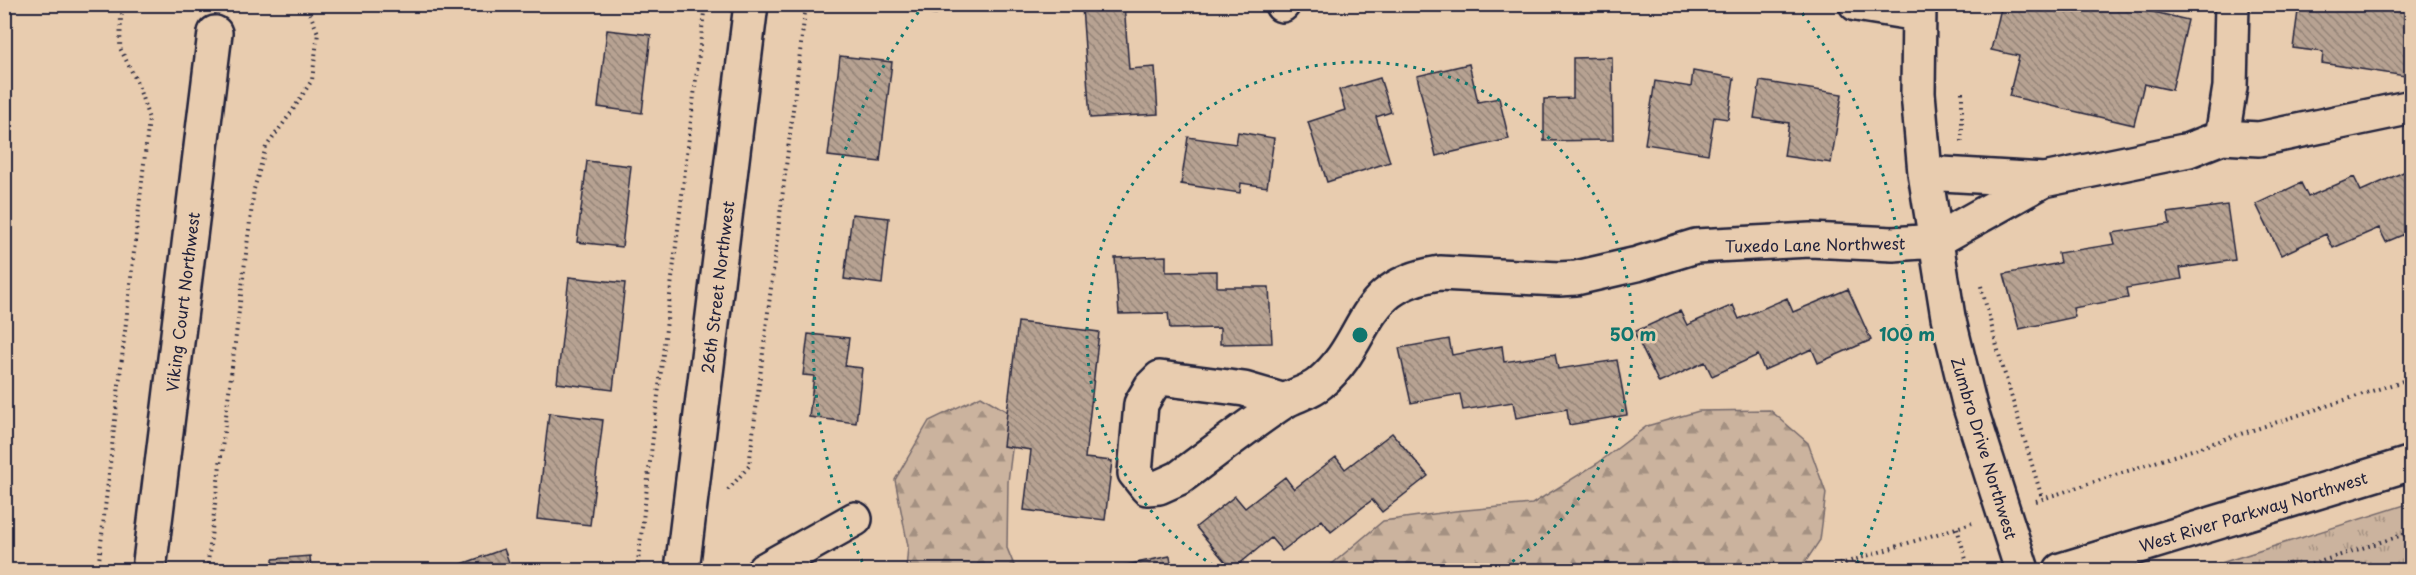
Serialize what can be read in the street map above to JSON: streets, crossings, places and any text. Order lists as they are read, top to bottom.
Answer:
{
  "streets": {
    "street": [
      "Tuxedo Lane Northwest",
      "26th Street Northwest",
      "Viking Court Northwest",
      "Zumbro Drive Northwest",
      "West River Parkway Northwest"
    ]
  },
  "crossings": [
    ["Tuxedo Lane Northwest", "Zumbro Drive Northwest"]
  ],
  "rings": ["50 m", "100 m"]
}
